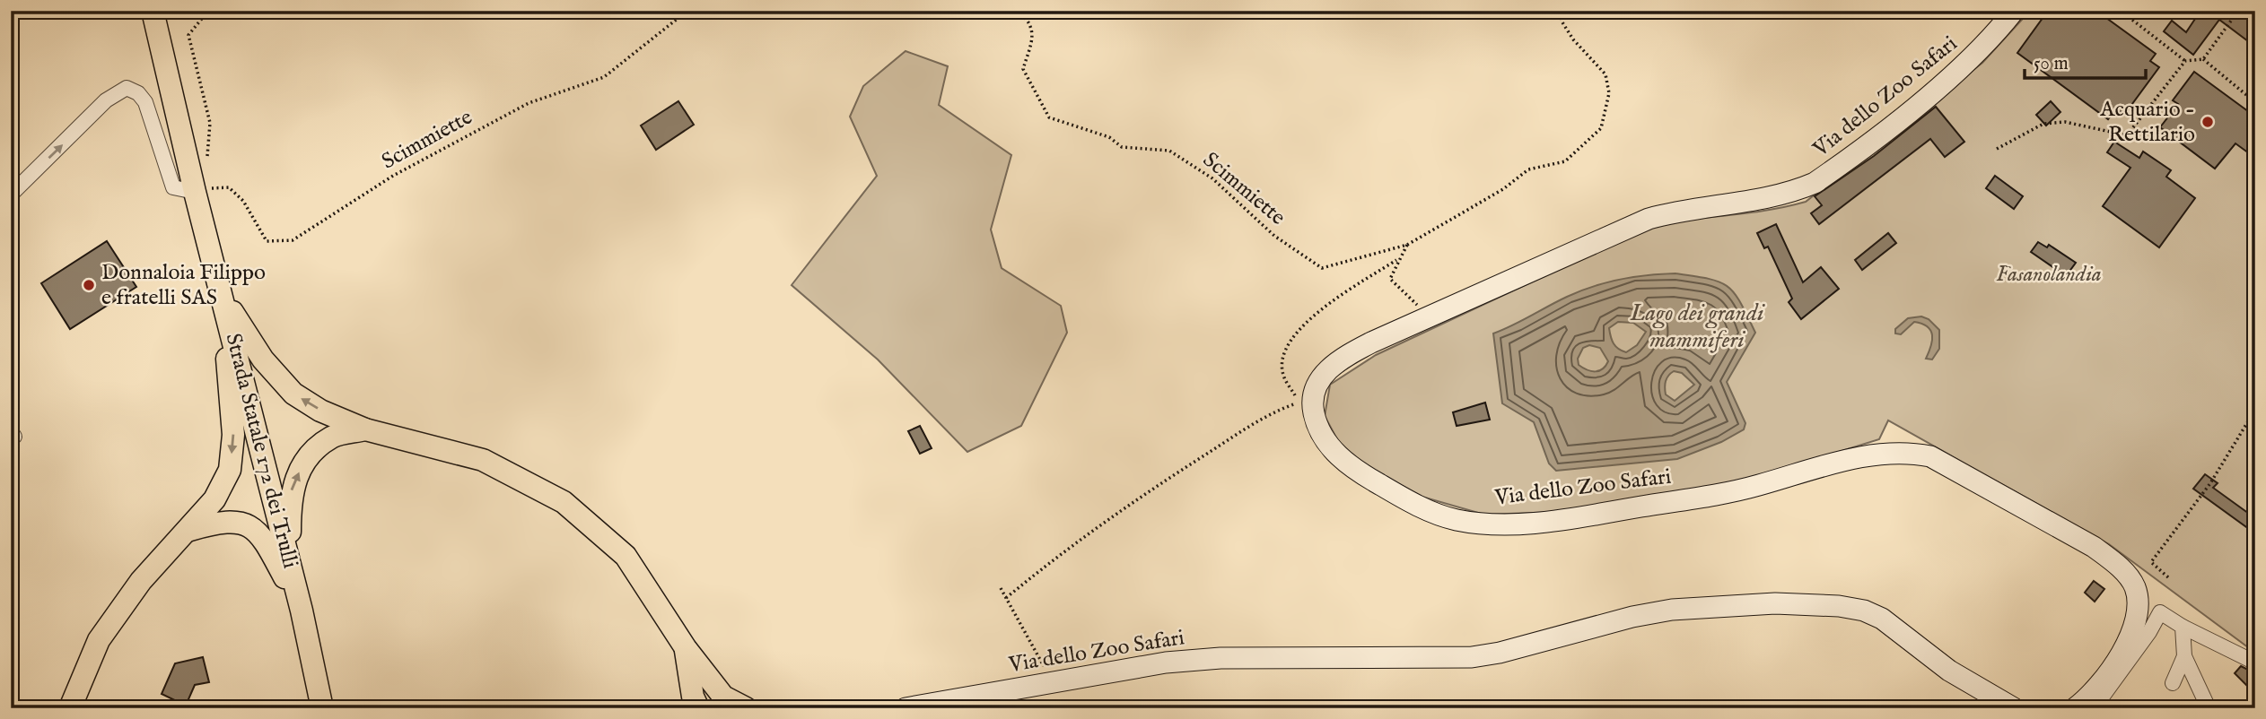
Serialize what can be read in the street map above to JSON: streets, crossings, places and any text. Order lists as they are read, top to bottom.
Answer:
{
  "streets": {
    "main road": ["Strada Statale 172 dei Trulli"],
    "street": ["Via dello Zoo Safari"],
    "path": ["Scimmiette"]
  },
  "crossings": [
    ["Scimmiette", "Strada Statale 172 dei Trulli"]
  ],
  "water": ["Lago dei grandi mammiferi"],
  "parks": ["Fasanolandia"],
  "places": ["Acquario - Rettilario", "Donnaloia Filippo e fratelli SAS"],
  "scale_bar": "50 m"
}
